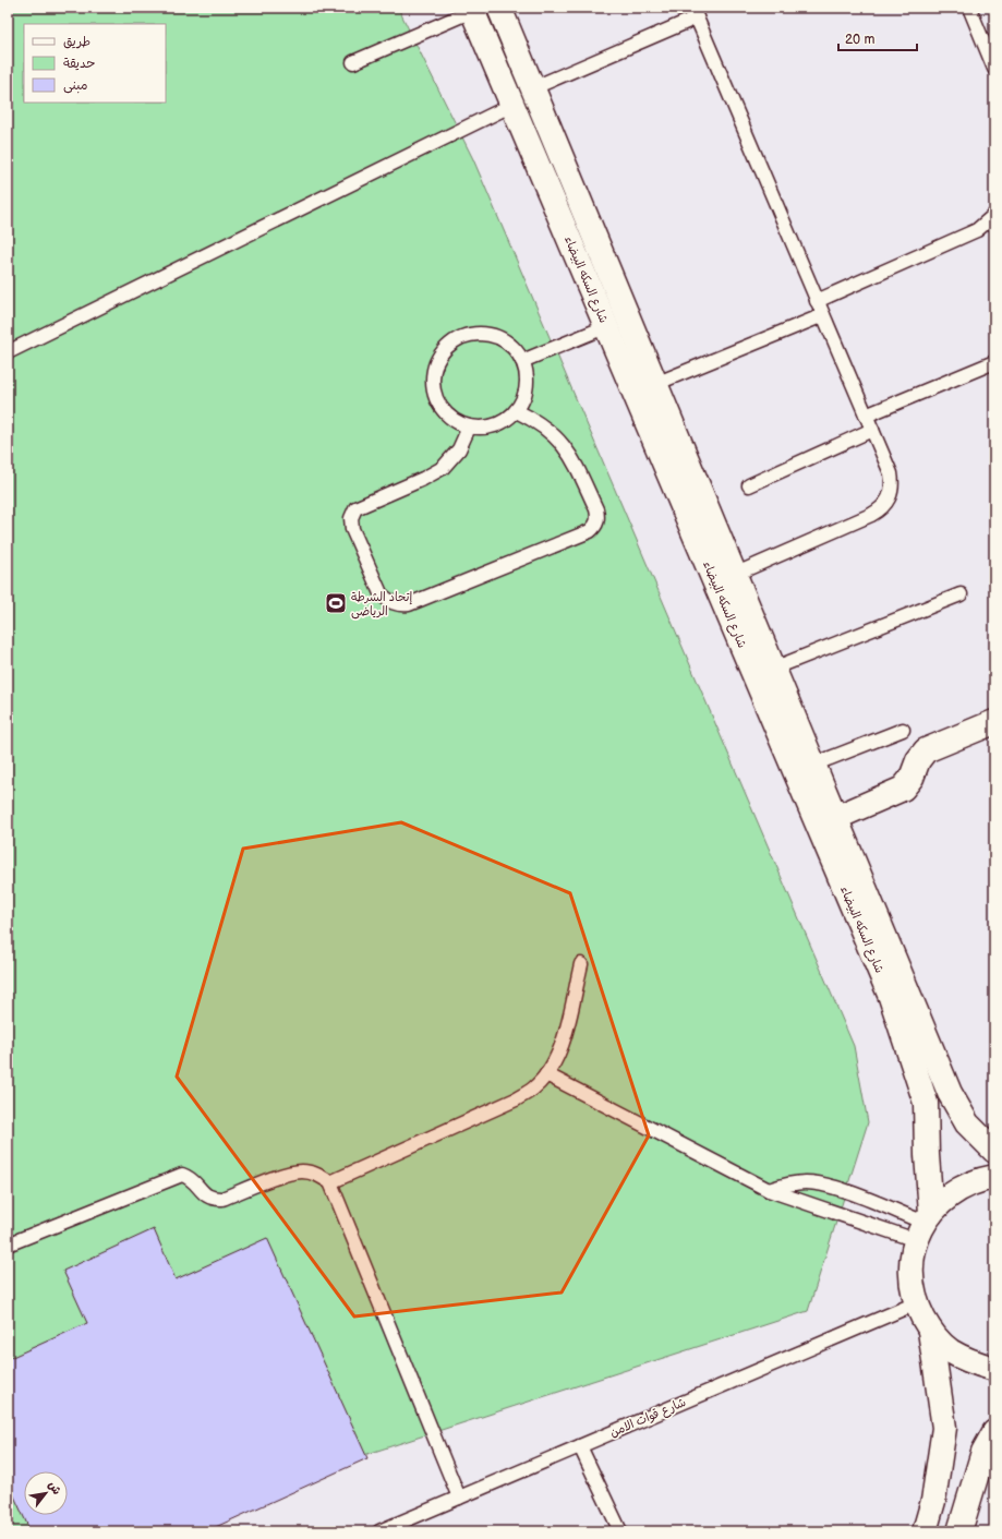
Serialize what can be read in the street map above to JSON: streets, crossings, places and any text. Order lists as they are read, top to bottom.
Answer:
{
  "streets": {
    "street": ["شارع السكه البيضاء"],
    "lane": ["شارع قوات الامن"]
  },
  "crossings": [
    ["شارع السكه البيضاء", "شارع قوات الامن"]
  ],
  "places": {
    "sports": ["إتحاد الشرطة الرياضى"]
  },
  "legend": ["طريق", "حديقة", "مبنى"],
  "scale_bar": "20 m",
  "north": "top right"
}
